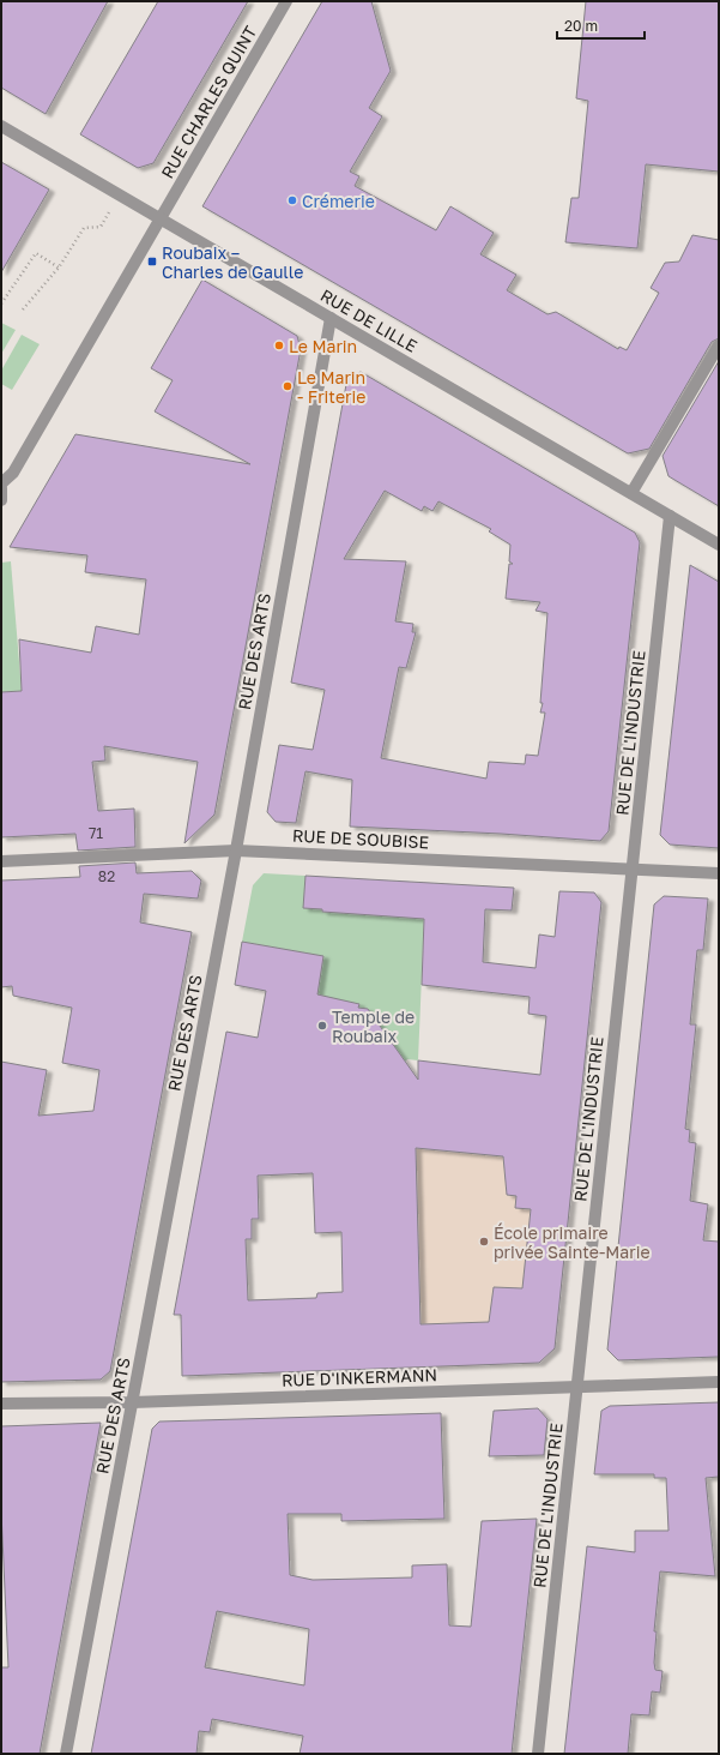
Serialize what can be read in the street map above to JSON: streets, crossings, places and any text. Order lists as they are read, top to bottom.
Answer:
{
  "streets": {
    "street": [
      "RUE CHARLES QUINT",
      "RUE DE LILLE",
      "RUE DES ARTS",
      "RUE DE L'INDUSTRIE",
      "RUE DE SOUBISE",
      "RUE D'INKERMANN"
    ]
  },
  "crossings": [
    ["RUE CHARLES QUINT", "RUE DE LILLE"],
    ["RUE DE LILLE", "RUE DES ARTS"],
    ["RUE DE LILLE", "RUE DE L'INDUSTRIE"],
    ["RUE DES ARTS", "RUE DE SOUBISE"],
    ["RUE DES ARTS", "RUE D'INKERMANN"],
    ["RUE DE L'INDUSTRIE", "RUE DE SOUBISE"],
    ["RUE DE L'INDUSTRIE", "RUE D'INKERMANN"]
  ],
  "places": {
    "other": [
      "Crémerie",
      "Le Marin",
      "Le Marin - Friterie",
      "Temple de Roubaix",
      "École primaire privée Sainte-Marie"
    ],
    "transit": ["Roubaix – Charles de Gaulle"]
  },
  "house_numbers": ["71", "82"],
  "scale_bar": "20 m"
}
